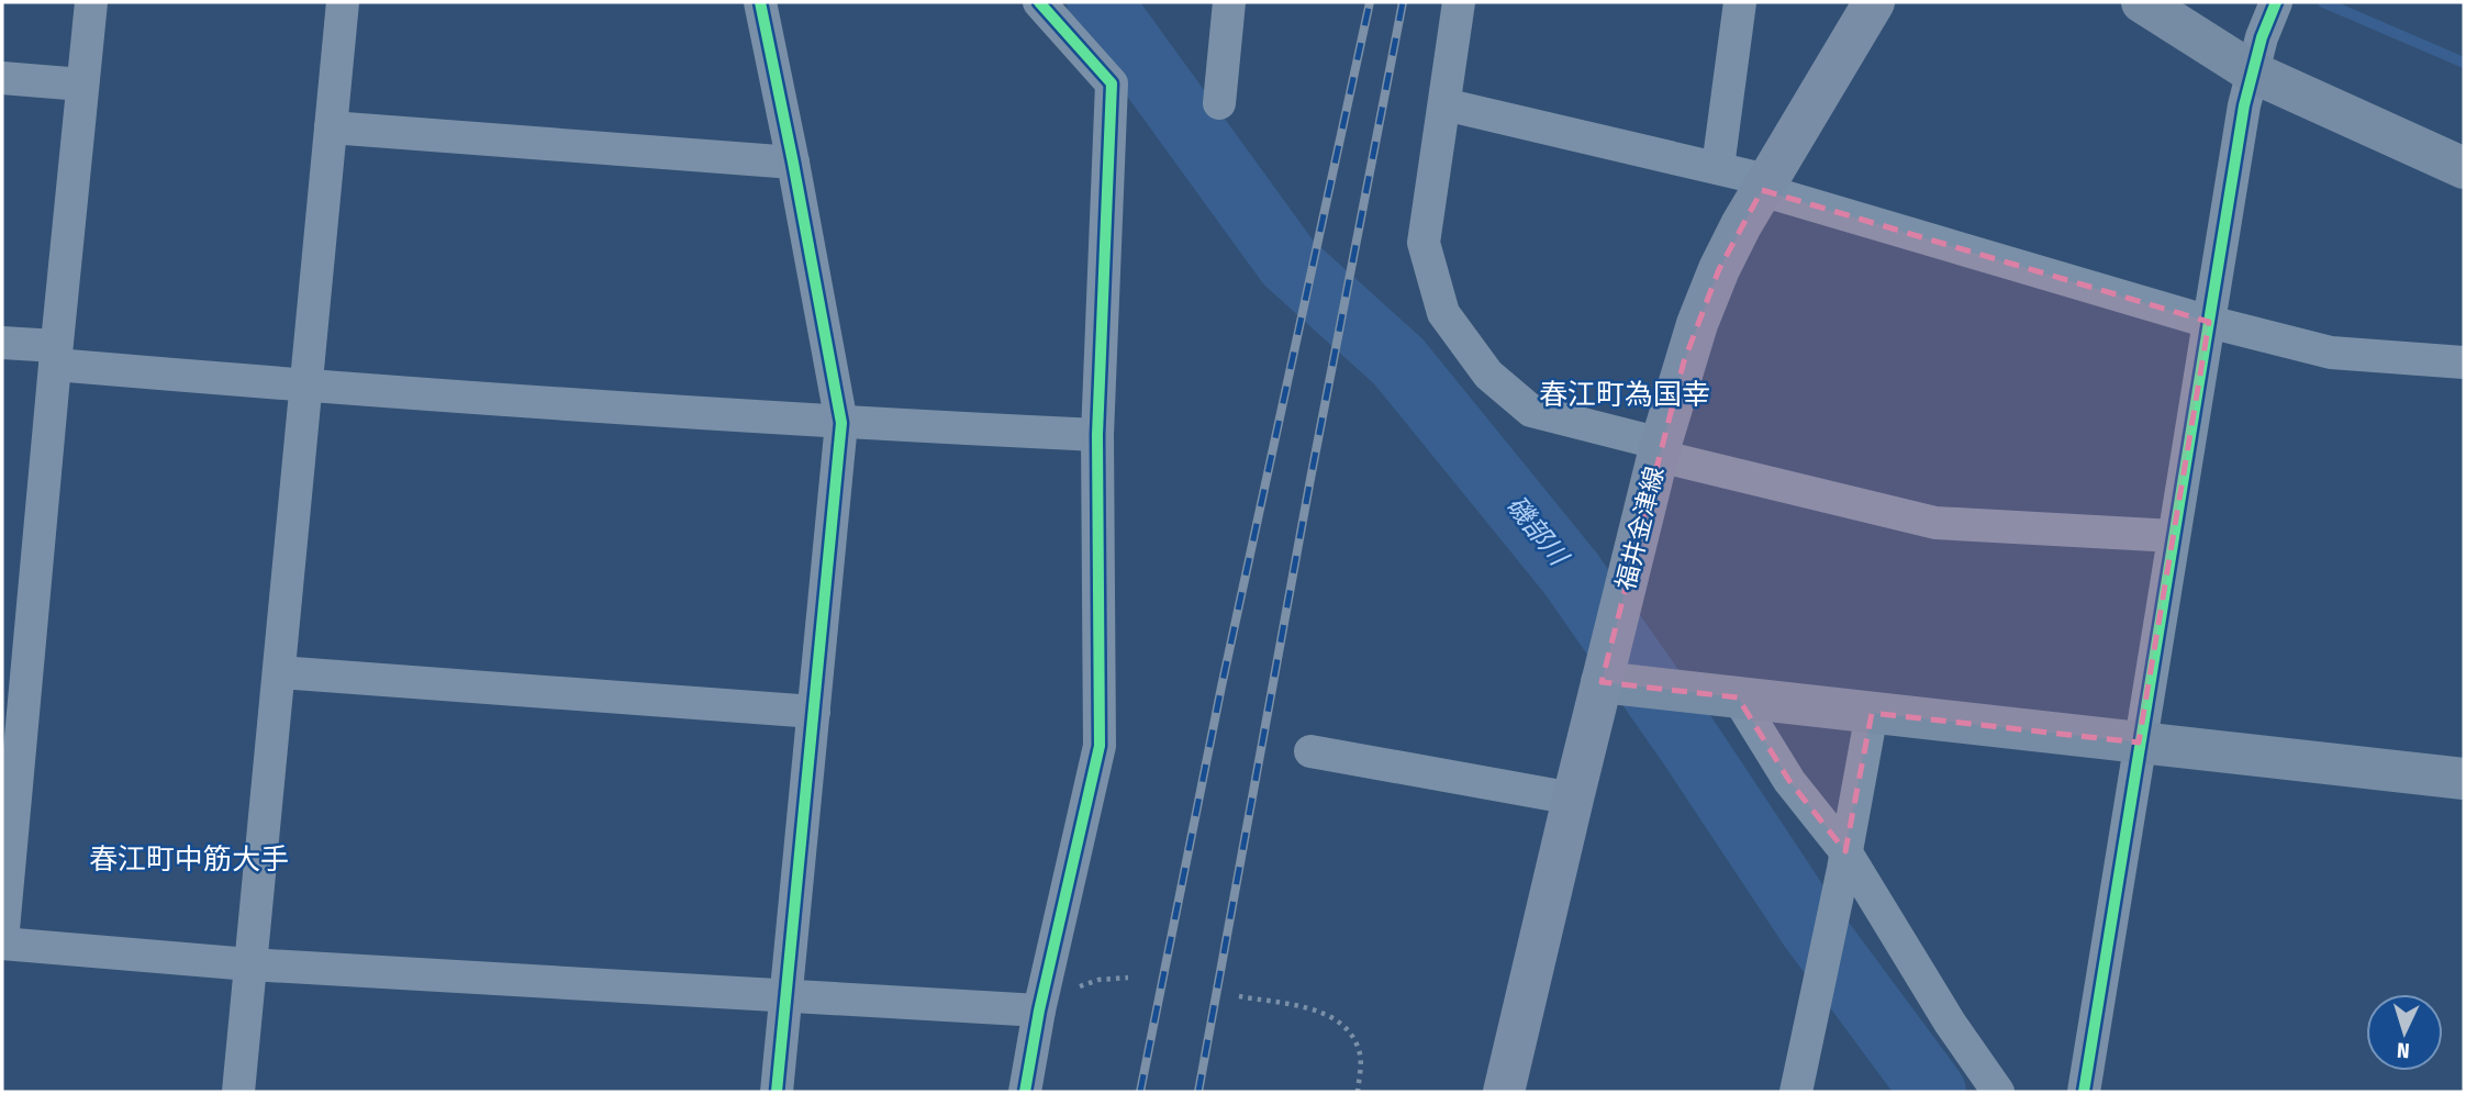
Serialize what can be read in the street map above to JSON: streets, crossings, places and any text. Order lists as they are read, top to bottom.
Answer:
{
  "streets": {
    "main road": ["福井金津線"]
  },
  "districts": ["春江町為国幸", "春江町中筋大手"],
  "water": ["磯部川"],
  "north": "bottom"
}
